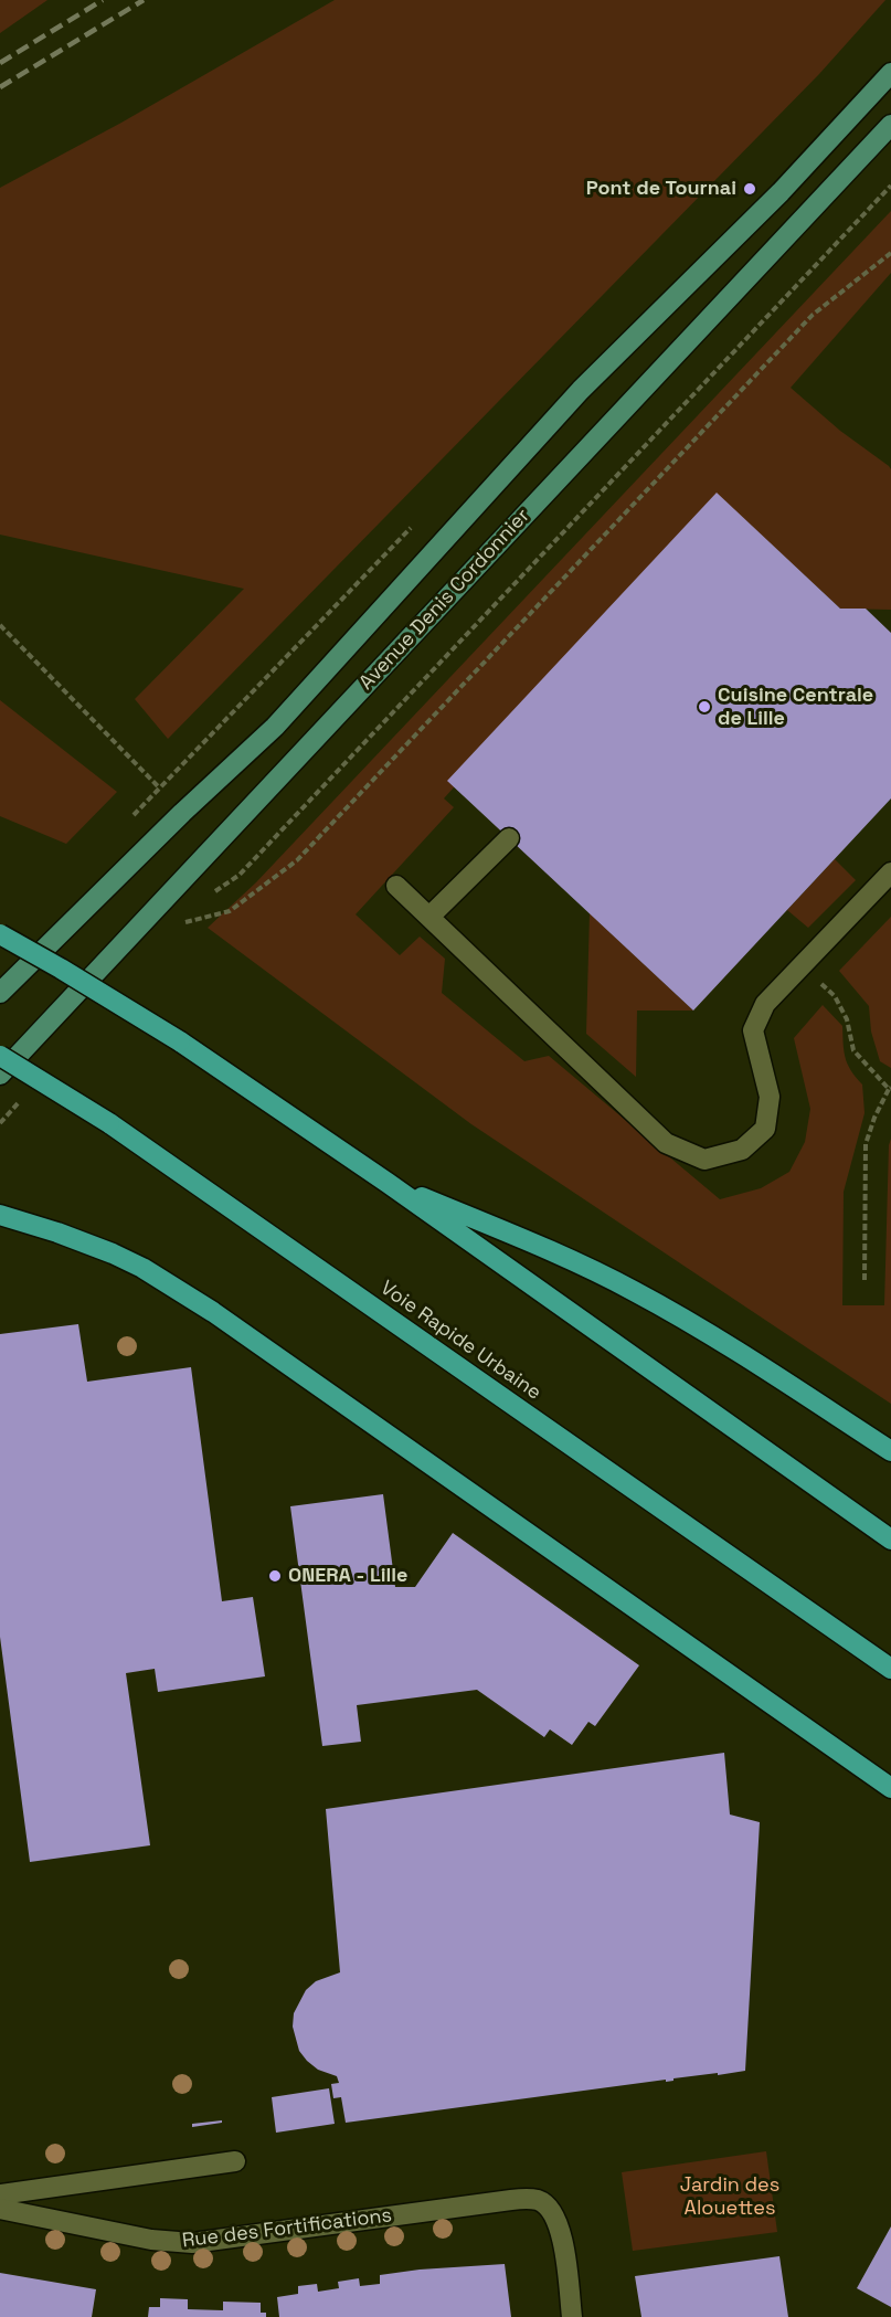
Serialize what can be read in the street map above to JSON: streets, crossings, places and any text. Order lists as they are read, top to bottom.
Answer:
{
  "streets": {
    "highway": ["Voie Rapide Urbaine"],
    "main road": ["Avenue Denis Cordonnier"],
    "street": ["Rue des Fortifications"]
  },
  "parks": ["Jardin des Alouettes"],
  "places": ["Pont de Tournai", "Cuisine Centrale de Lille", "ONERA - Lille"]
}
